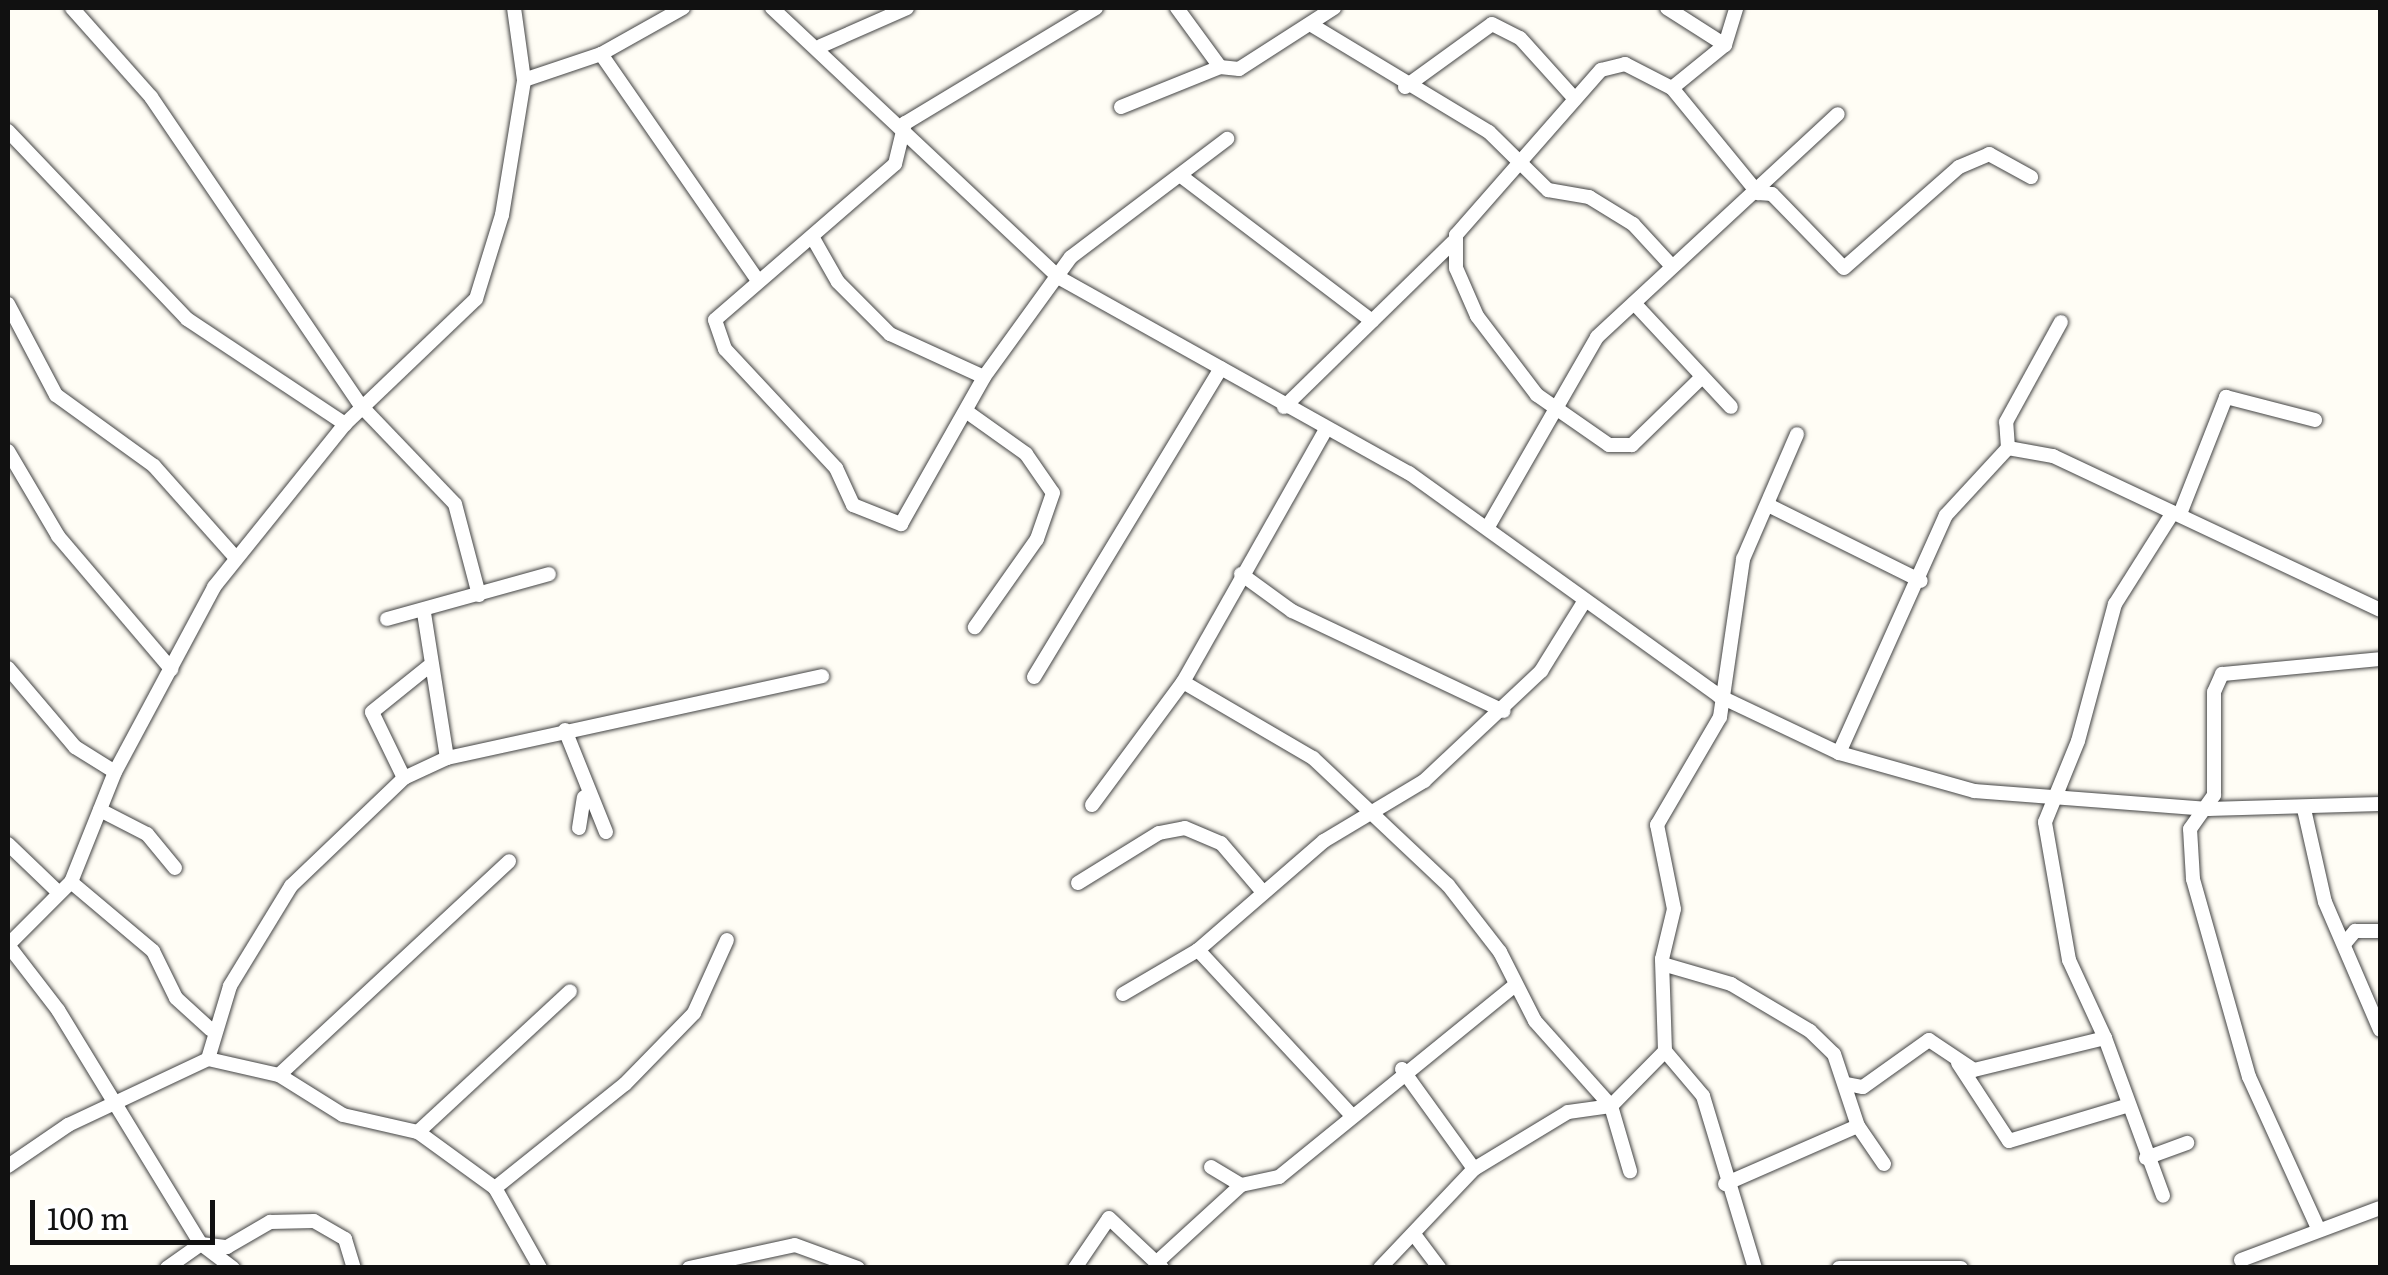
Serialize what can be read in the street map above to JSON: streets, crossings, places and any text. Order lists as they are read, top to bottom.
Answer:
{
  "scale_bar": "100 m"
}
